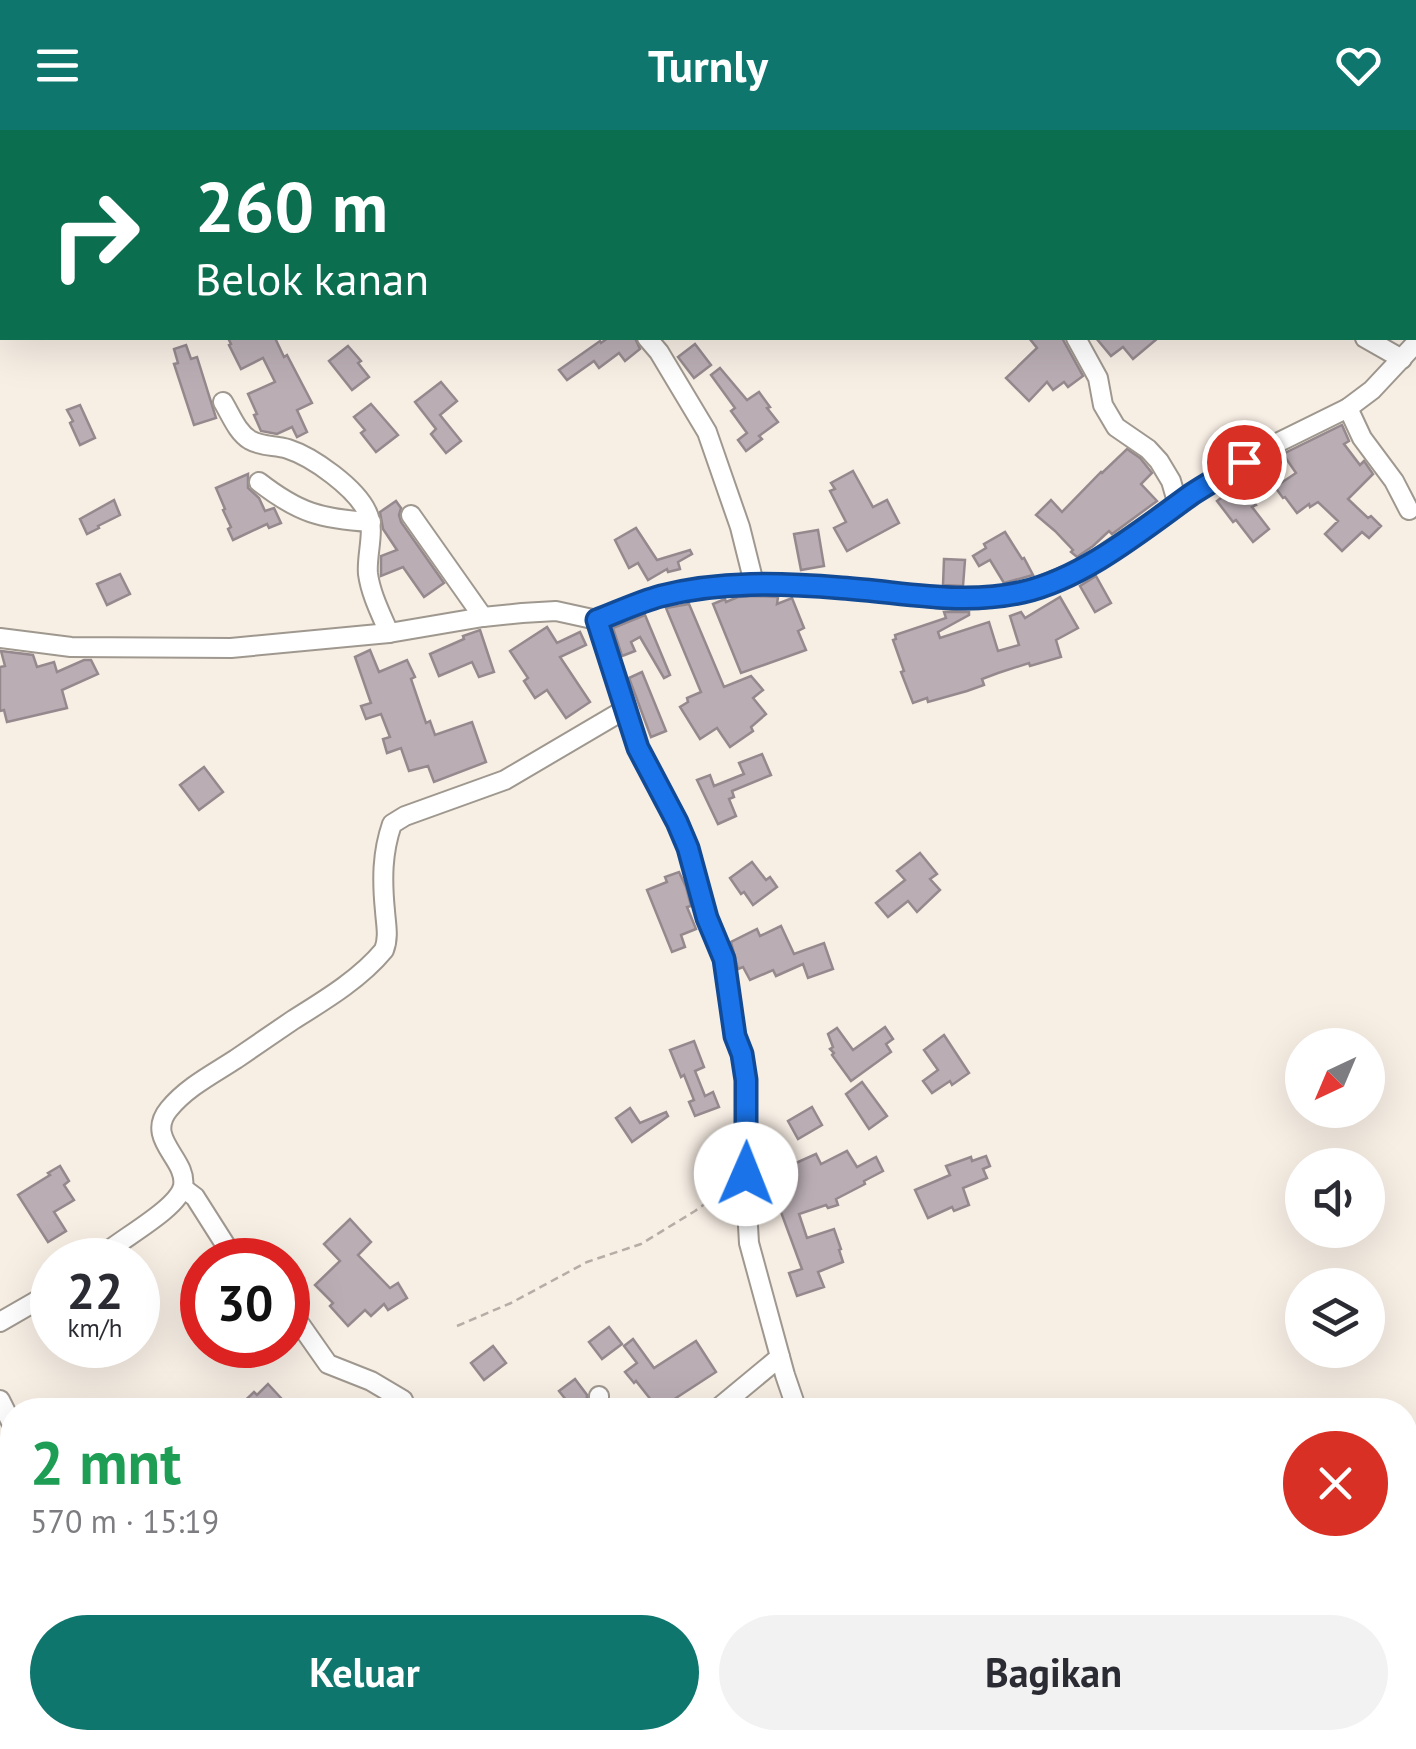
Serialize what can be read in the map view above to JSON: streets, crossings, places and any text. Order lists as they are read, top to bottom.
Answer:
{
  "north": "bottom left",
  "page": {
    "header": "Turnly",
    "turn": ["260 m", "Belok kanan"],
    "speed": "22 km/h",
    "limit": "30",
    "heading": ["2 mnt", "570 m · 15:19"],
    "buttons": ["Keluar", "Bagikan"]
  }
}
